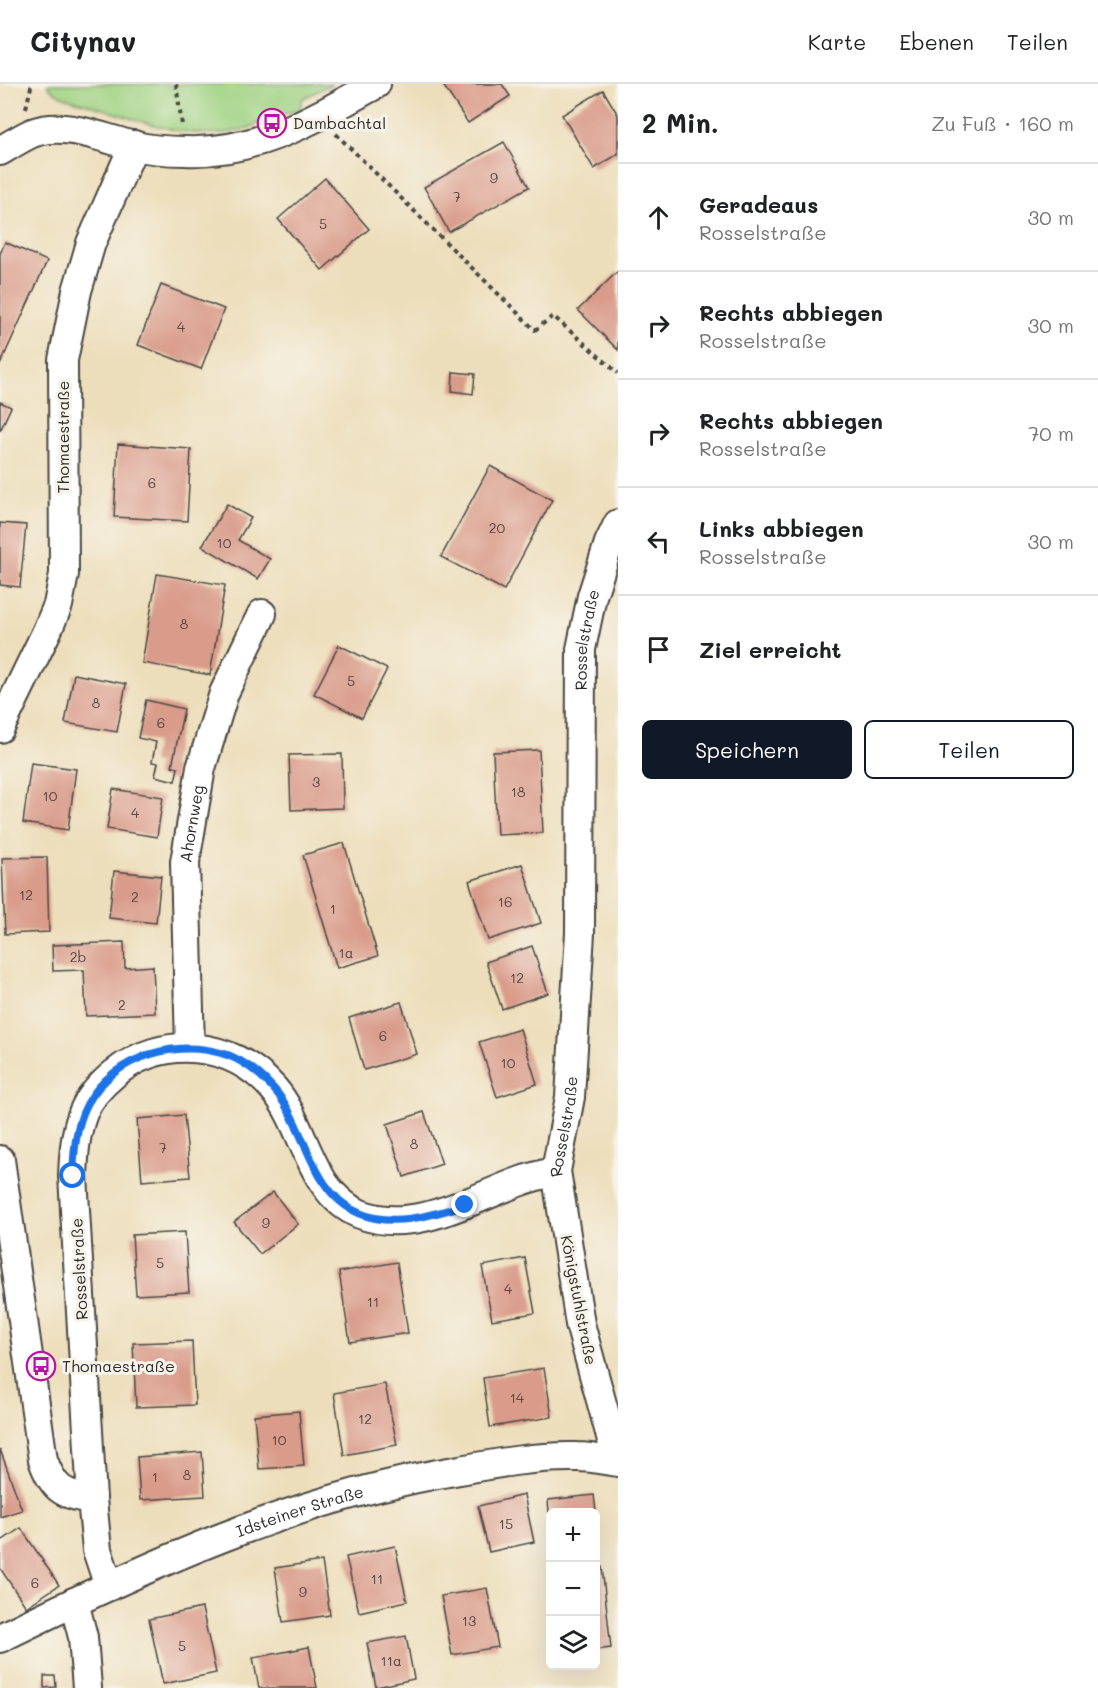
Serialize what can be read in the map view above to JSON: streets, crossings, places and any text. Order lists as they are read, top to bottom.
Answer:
{
  "streets": {
    "street": [
      "Thomaestraße",
      "Rosselstraße",
      "Ahornweg",
      "Königstuhlstraße",
      "Idsteiner Straße"
    ]
  },
  "crossings": [
    ["Rosselstraße", "Ahornweg"],
    ["Rosselstraße", "Königstuhlstraße"],
    ["Rosselstraße", "Idsteiner Straße"],
    ["Königstuhlstraße", "Idsteiner Straße"]
  ],
  "places": {
    "bus stop": ["Dambachtal", "Thomaestraße"]
  },
  "house_numbers": [
    "9",
    "7",
    "5",
    "4",
    "6",
    "20",
    "10",
    "8",
    "5",
    "8",
    "6",
    "3",
    "18",
    "10",
    "4",
    "12",
    "2",
    "16",
    "1",
    "1a",
    "2b",
    "12",
    "2",
    "6",
    "10",
    "8",
    "7",
    "9",
    "5",
    "4",
    "11",
    "14",
    "12",
    "10",
    "8",
    "1",
    "15",
    "11",
    "6",
    "9",
    "13",
    "5",
    "11a"
  ],
  "page": {
    "header": "Citynav",
    "nav": ["Karte", "Ebenen", "Teilen"],
    "heading": ["2 Min.", "Zu Fuß · 160 m"],
    "list": [
      ["Geradeaus", "Rosselstraße", "30 m"],
      ["Rechts abbiegen", "Rosselstraße", "30 m"],
      ["Rechts abbiegen", "Rosselstraße", "70 m"],
      ["Links abbiegen", "Rosselstraße", "30 m"],
      "Ziel erreicht"
    ],
    "buttons": ["Speichern", "Teilen"],
    "map_buttons": ["+", "−"]
  }
}
